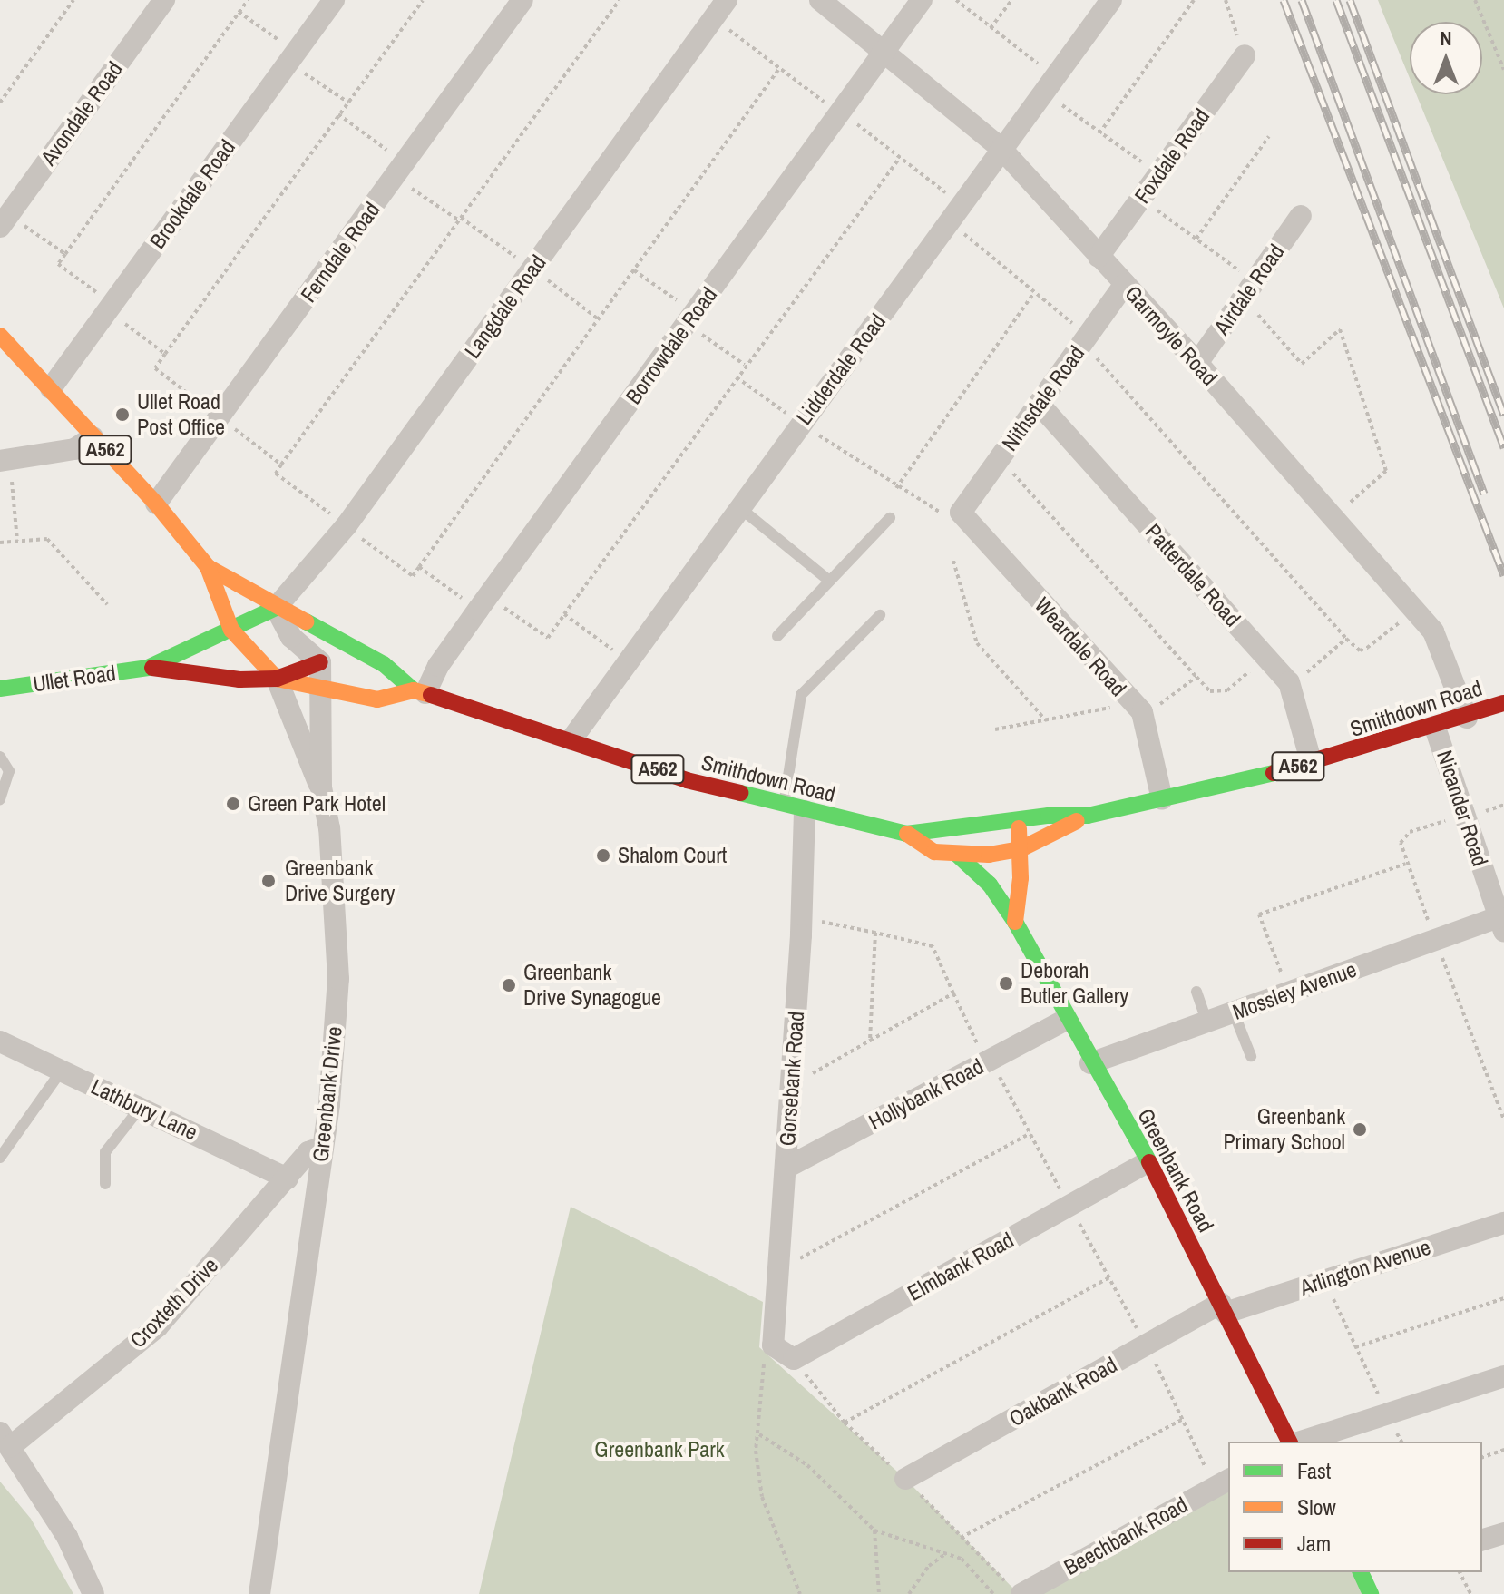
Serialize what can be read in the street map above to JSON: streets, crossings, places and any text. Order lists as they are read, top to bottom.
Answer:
{
  "streets": {
    "main road": [
      "A562",
      "Ullet Road",
      "Smithdown Road",
      "Greenbank Road"
    ],
    "street": [
      "Avondale Road",
      "Foxdale Road",
      "Brookdale Road",
      "Ferndale Road",
      "Airdale Road",
      "Langdale Road",
      "Garmoyle Road",
      "Borrowdale Road",
      "Lidderdale Road",
      "Nithsdale Road",
      "Patterdale Road",
      "Weardale Road",
      "Nicander Road",
      "Mossley Avenue",
      "Gorsebank Road",
      "Greenbank Drive",
      "Hollybank Road",
      "Lathbury Lane",
      "Elmbank Road",
      "Arlington Avenue",
      "Croxteth Drive",
      "Oakbank Road",
      "Beechbank Road"
    ]
  },
  "crossings": [
    ["Foxdale Road", "Garmoyle Road"],
    ["Brookdale Road", "Smithdown Road"],
    ["Ferndale Road", "Smithdown Road"],
    ["Airdale Road", "Garmoyle Road"],
    ["Langdale Road", "Ullet Road"],
    ["Langdale Road", "Smithdown Road"],
    ["Garmoyle Road", "Borrowdale Road"],
    ["Garmoyle Road", "Lidderdale Road"],
    ["Garmoyle Road", "Nithsdale Road"],
    ["Garmoyle Road", "Smithdown Road"],
    ["Borrowdale Road", "Smithdown Road"],
    ["Lidderdale Road", "Smithdown Road"],
    ["Nithsdale Road", "Patterdale Road"],
    ["Nithsdale Road", "Weardale Road"],
    ["Patterdale Road", "Smithdown Road"],
    ["Weardale Road", "Smithdown Road"],
    ["Ullet Road", "Smithdown Road"],
    ["Ullet Road", "Greenbank Drive"],
    ["Smithdown Road", "Nicander Road"],
    ["Smithdown Road", "Gorsebank Road"],
    ["Smithdown Road", "Greenbank Road"],
    ["Nicander Road", "Mossley Avenue"],
    ["Mossley Avenue", "Greenbank Road"],
    ["Gorsebank Road", "Hollybank Road"],
    ["Gorsebank Road", "Elmbank Road"],
    ["Greenbank Drive", "Croxteth Drive"],
    ["Hollybank Road", "Greenbank Road"],
    ["Lathbury Lane", "Croxteth Drive"],
    ["Greenbank Road", "Elmbank Road"],
    ["Greenbank Road", "Arlington Avenue"],
    ["Greenbank Road", "Oakbank Road"],
    ["Arlington Avenue", "Oakbank Road"]
  ],
  "parks": ["Greenbank Park"],
  "places": [
    "Ullet Road Post Office",
    "Green Park Hotel",
    "Shalom Court",
    "Greenbank Drive Surgery",
    "Deborah Butler Gallery",
    "Greenbank Drive Synagogue",
    "Greenbank Primary School"
  ],
  "legend": ["Fast", "Slow", "Jam"],
  "north": "top"
}
